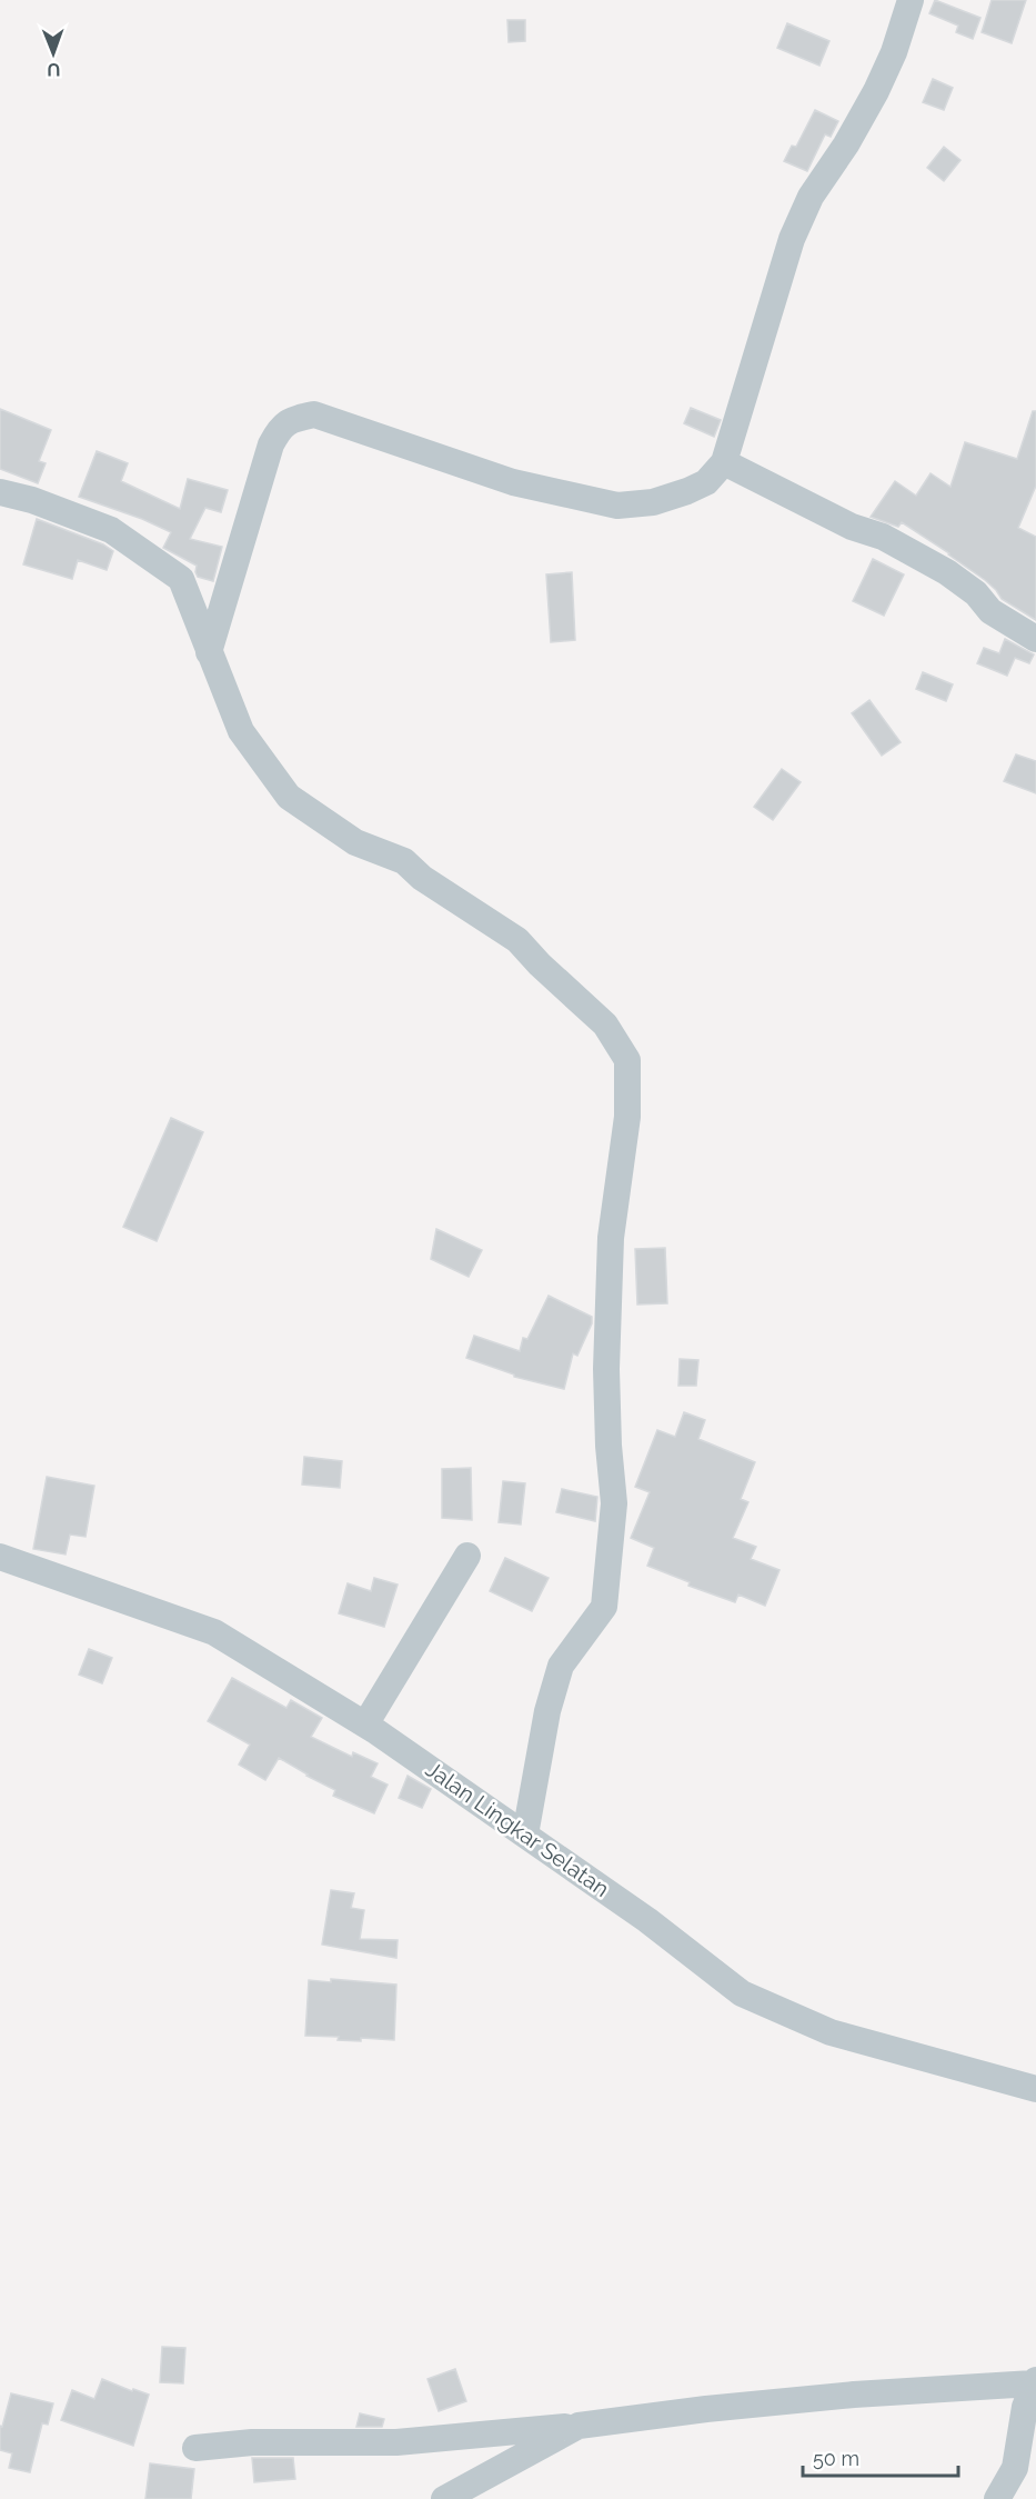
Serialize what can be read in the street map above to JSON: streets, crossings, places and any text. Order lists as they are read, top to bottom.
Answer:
{
  "streets": {
    "street": ["Jalan Lingkar Selatan"]
  },
  "scale_bar": "50 m",
  "north": "bottom"
}
